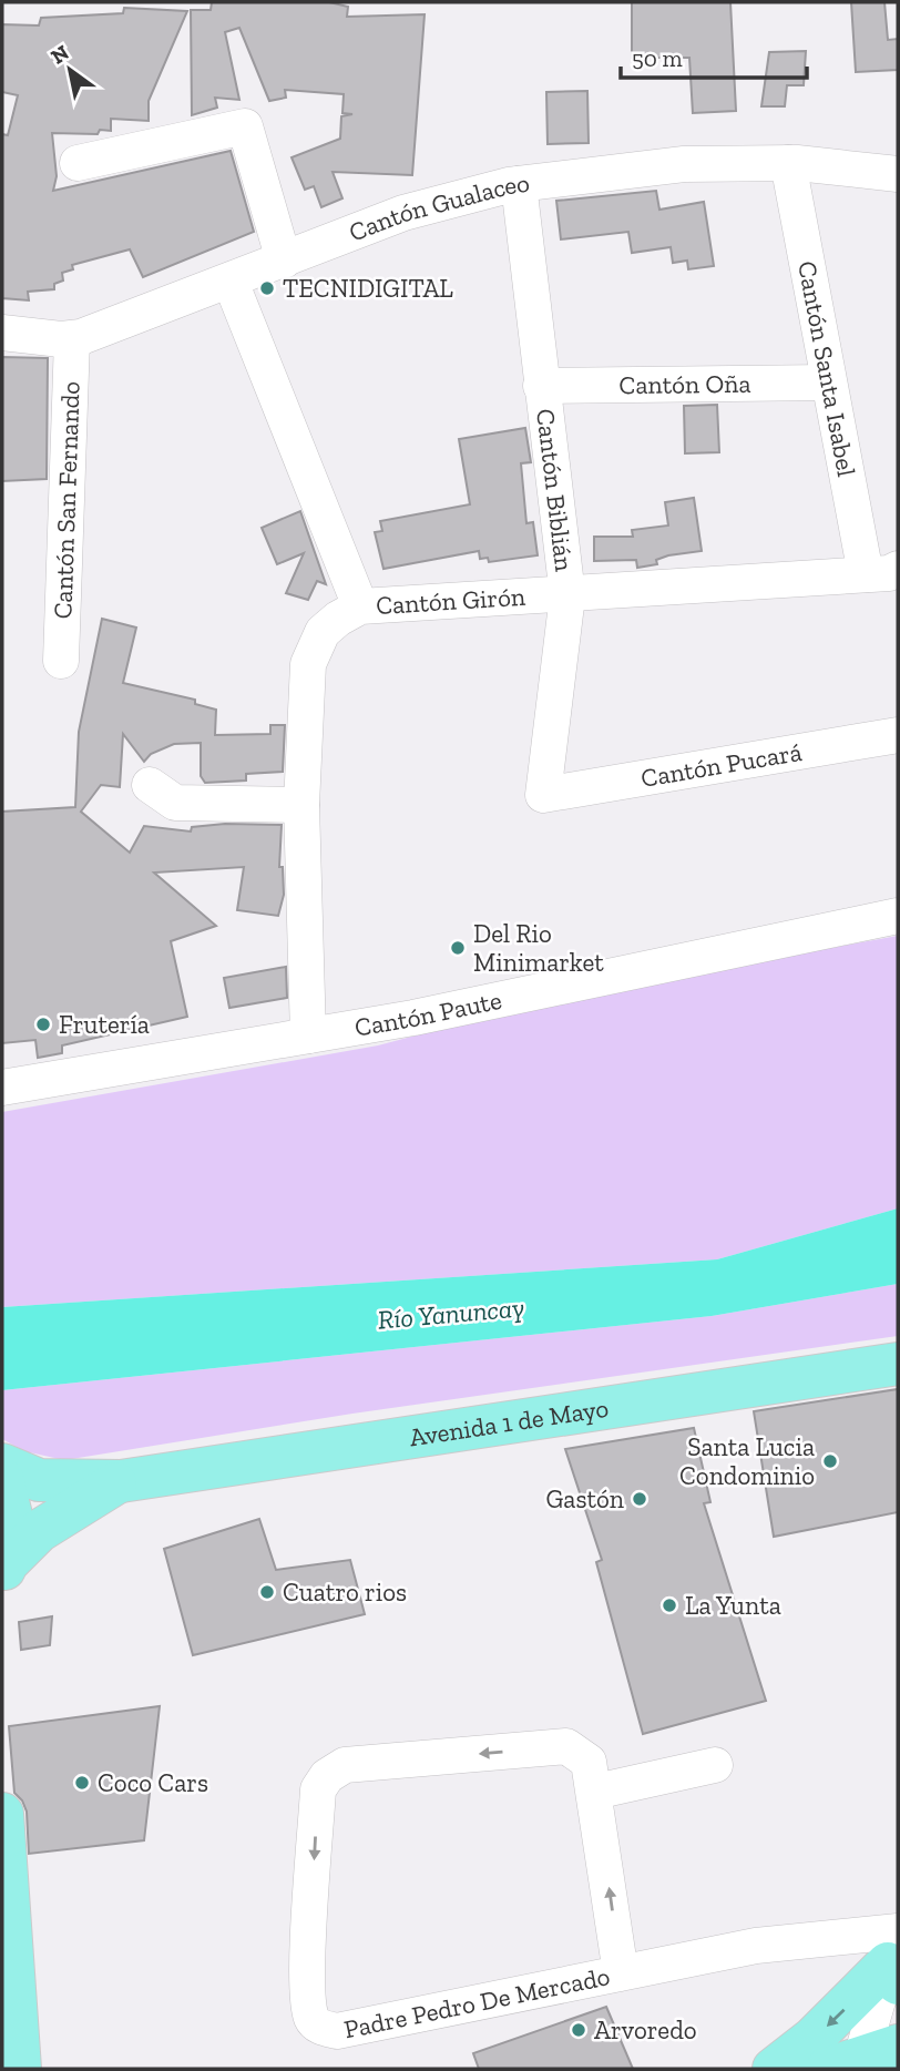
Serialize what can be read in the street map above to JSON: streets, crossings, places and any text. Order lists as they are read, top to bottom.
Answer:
{
  "streets": {
    "main road": ["Avenida 1 de Mayo"],
    "street": [
      "Cantón Gualaceo",
      "Cantón Santa Isabel",
      "Cantón Oña",
      "Cantón Biblián",
      "Cantón San Fernando",
      "Cantón Girón",
      "Cantón Pucará",
      "Cantón Paute",
      "Padre Pedro De Mercado"
    ]
  },
  "crossings": [
    ["Cantón Gualaceo", "Cantón Santa Isabel"],
    ["Cantón Gualaceo", "Cantón Biblián"],
    ["Cantón Gualaceo", "Cantón San Fernando"],
    ["Cantón Santa Isabel", "Cantón Oña"],
    ["Cantón Santa Isabel", "Cantón Girón"],
    ["Cantón Oña", "Cantón Biblián"],
    ["Cantón Biblián", "Cantón Girón"],
    ["Cantón Biblián", "Cantón Pucará"],
    ["Cantón Girón", "Cantón Paute"]
  ],
  "water": ["Río Yanuncay"],
  "places": [
    "TECNIDIGITAL",
    "Del Rio Minimarket",
    "Frutería",
    "Santa Lucia Condominio",
    "Gastón",
    "Cuatro rios",
    "La Yunta",
    "Coco Cars",
    "Arvoredo"
  ],
  "scale_bar": "50 m",
  "north": "top left"
}
